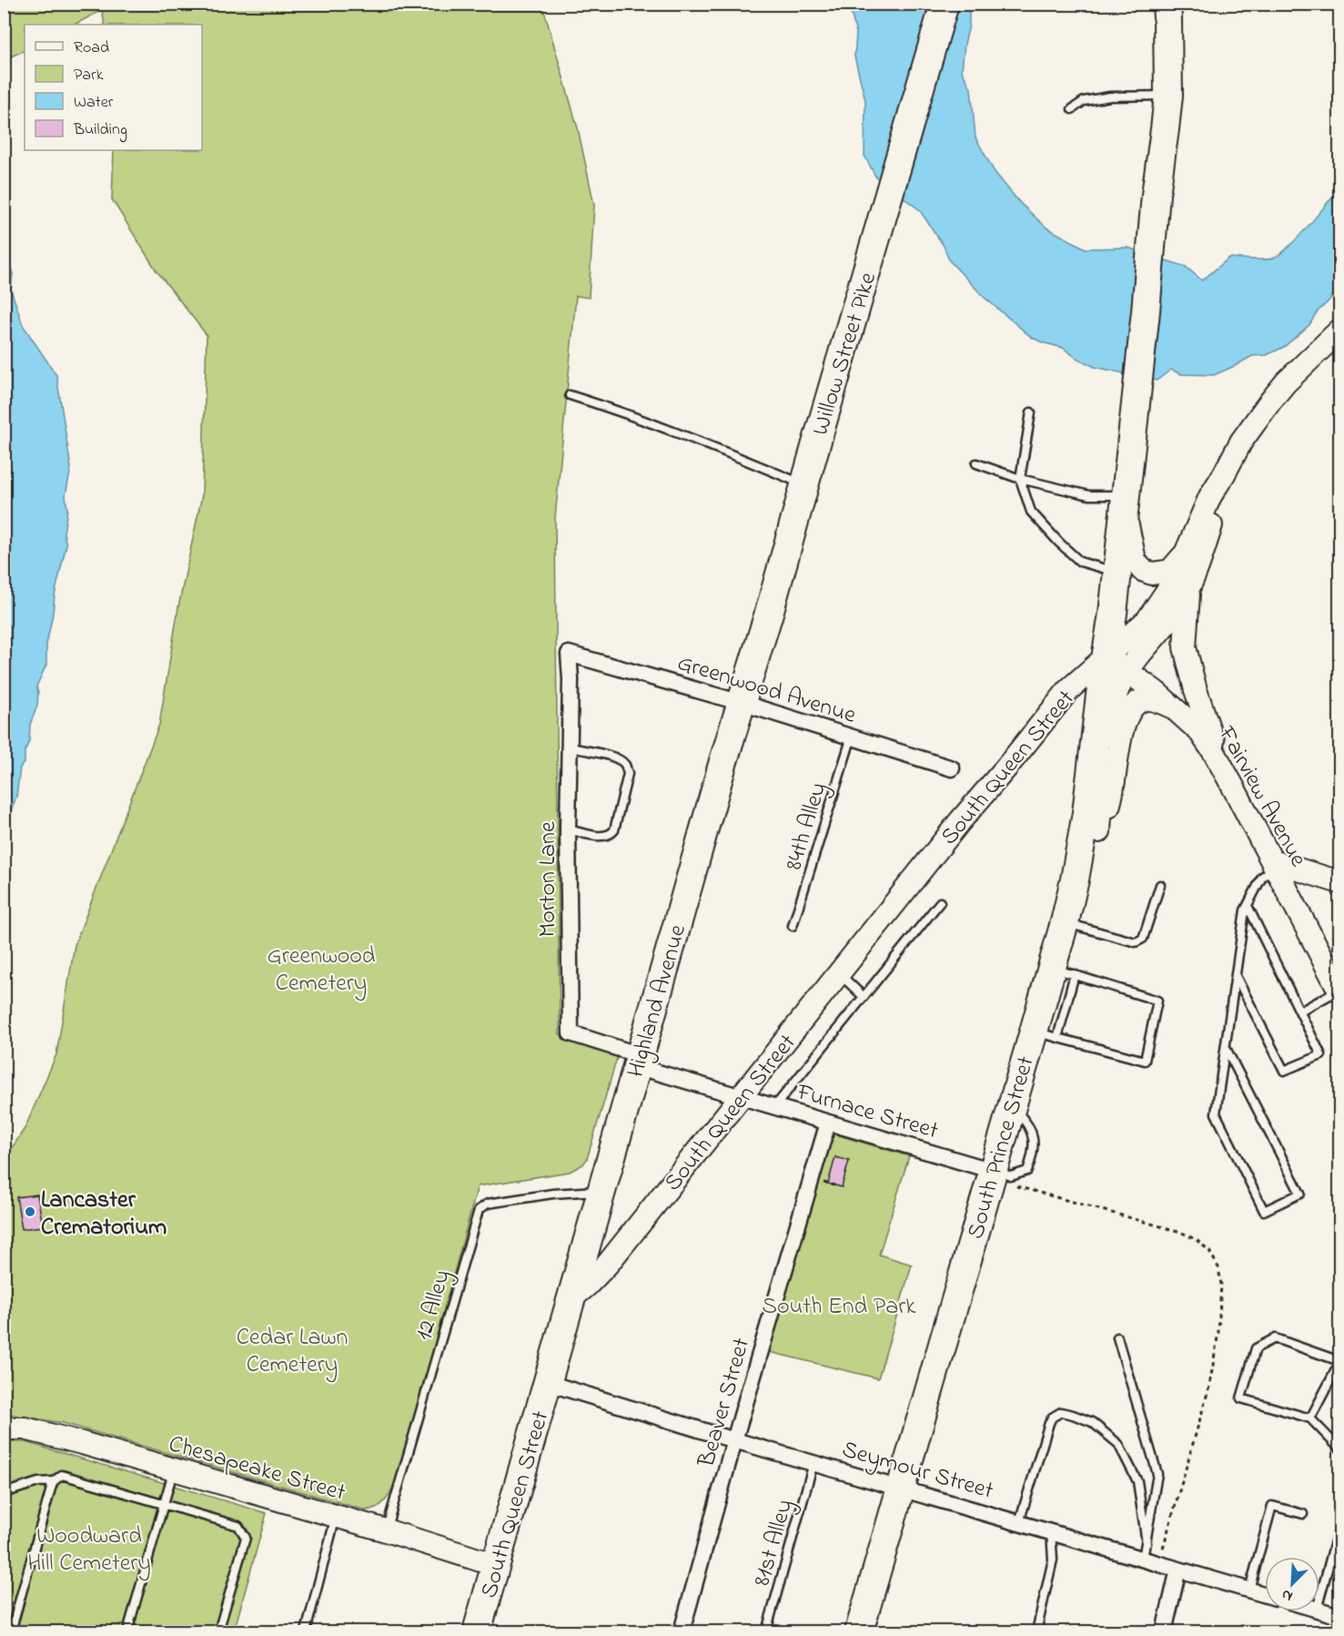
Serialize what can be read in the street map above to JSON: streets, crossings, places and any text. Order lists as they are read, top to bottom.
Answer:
{
  "streets": {
    "highway": [
      "Willow Street Pike",
      "South Queen Street",
      "Highland Avenue",
      "South Prince Street"
    ],
    "main road": ["Fairview Avenue", "Chesapeake Street"],
    "street": [
      "Greenwood Avenue",
      "Morton Lane",
      "Furnace Street",
      "Beaver Street",
      "Seymour Street"
    ],
    "lane": ["84th Alley", "12 Alley", "81st Alley"]
  },
  "crossings": [
    ["Willow Street Pike", "Greenwood Avenue"],
    ["Willow Street Pike", "Highland Avenue"],
    ["Greenwood Avenue", "84th Alley"],
    ["Greenwood Avenue", "Morton Lane"],
    ["Greenwood Avenue", "Highland Avenue"],
    ["South Queen Street", "Fairview Avenue"],
    ["South Queen Street", "Highland Avenue"],
    ["South Queen Street", "Furnace Street"],
    ["South Queen Street", "South Prince Street"],
    ["South Queen Street", "Chesapeake Street"],
    ["South Queen Street", "Seymour Street"],
    ["Fairview Avenue", "South Prince Street"],
    ["Morton Lane", "Highland Avenue"],
    ["Morton Lane", "Furnace Street"],
    ["Highland Avenue", "Furnace Street"],
    ["Highland Avenue", "12 Alley"],
    ["Furnace Street", "South Prince Street"],
    ["Furnace Street", "Beaver Street"],
    ["South Prince Street", "Seymour Street"],
    ["12 Alley", "Chesapeake Street"],
    ["Beaver Street", "Seymour Street"],
    ["Seymour Street", "81st Alley"]
  ],
  "parks": [
    "Greenwood Cemetery",
    "South End Park",
    "Cedar Lawn Cemetery",
    "Woodward Hill Cemetery"
  ],
  "places": ["Lancaster Crematorium"],
  "legend": [
    "Road",
    "Park",
    "Water",
    "Building"
  ],
  "north": "bottom left"
}
